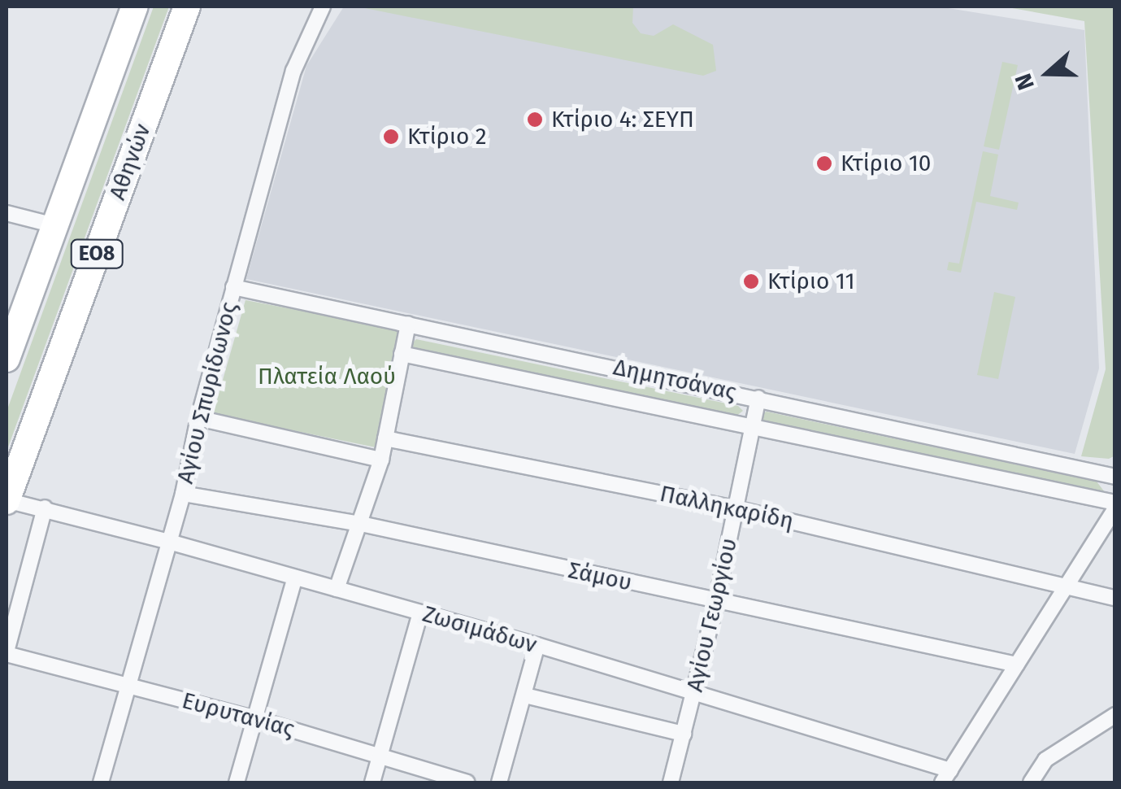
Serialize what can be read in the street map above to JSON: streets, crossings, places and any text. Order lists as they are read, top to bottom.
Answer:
{
  "streets": {
    "highway": ["Αθηνών", "ΕΟ8"],
    "street": [
      "Δημητσάνας",
      "Αγίου Σπυρίδωνος",
      "Παλληκαρίδη",
      "Σάμου",
      "Αγίου Γεωργίου",
      "Ζωσιμάδων",
      "Ευρυτανίας"
    ]
  },
  "crossings": [
    ["Αθηνών", "Ζωσιμάδων"],
    ["Δημητσάνας", "Αγίου Σπυρίδωνος"],
    ["Δημητσάνας", "Αγίου Γεωργίου"],
    ["Αγίου Σπυρίδωνος", "Σάμου"],
    ["Αγίου Σπυρίδωνος", "Ζωσιμάδων"],
    ["Αγίου Σπυρίδωνος", "Ευρυτανίας"],
    ["Παλληκαρίδη", "Αγίου Γεωργίου"],
    ["Σάμου", "Αγίου Γεωργίου"],
    ["Αγίου Γεωργίου", "Ζωσιμάδων"]
  ],
  "parks": ["Πλατεία Λαού"],
  "places": [
    "Κτίριο 4: ΣΕΥΠ",
    "Κτίριο 2",
    "Κτίριο 10",
    "Κτίριο 11"
  ],
  "north": "left"
}
